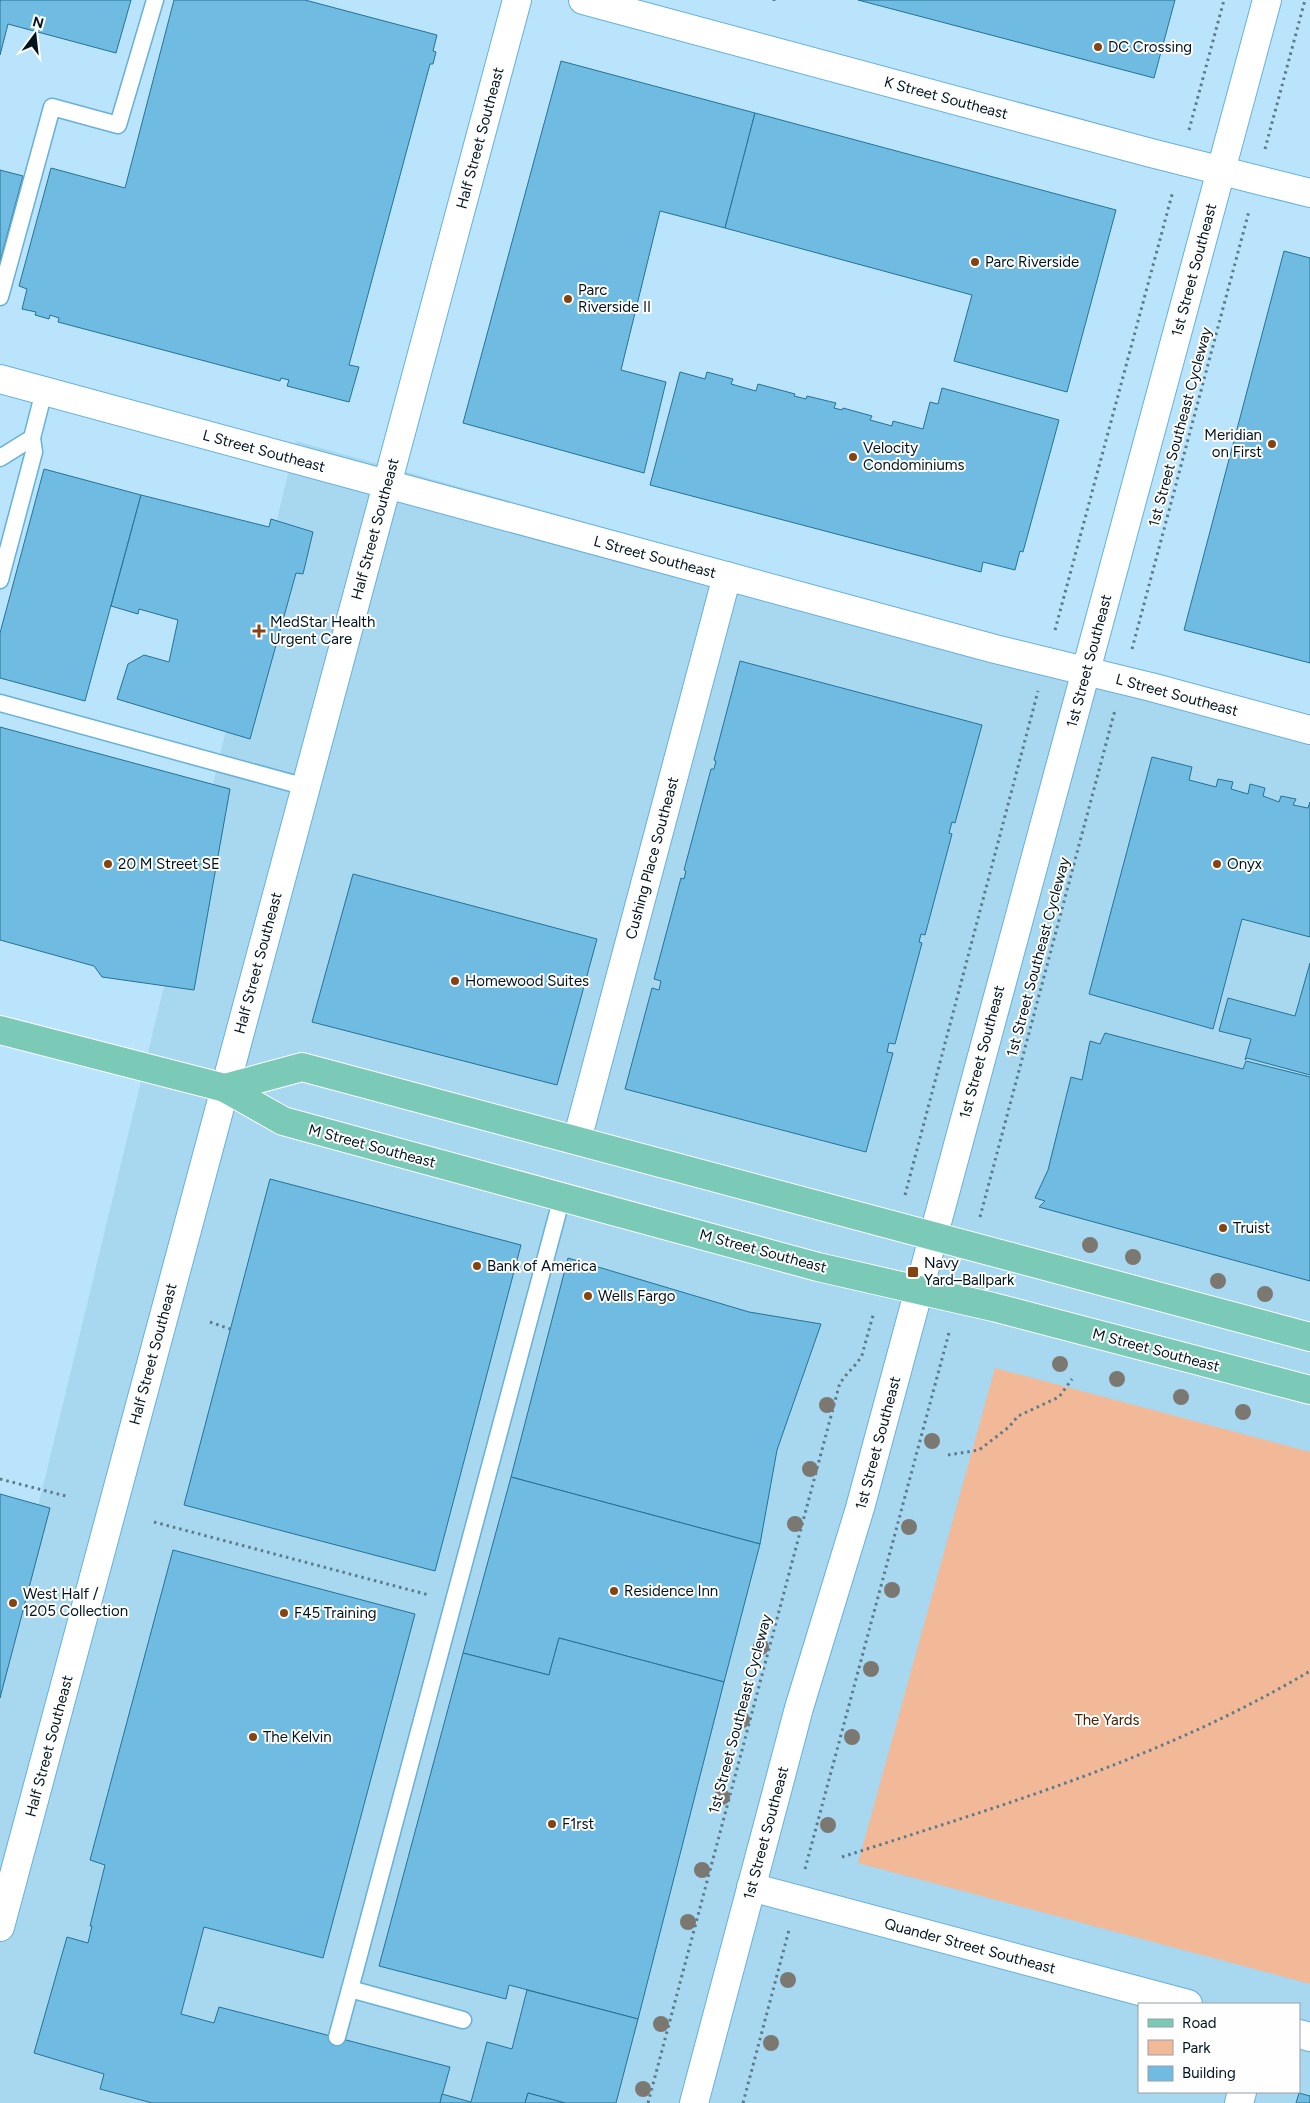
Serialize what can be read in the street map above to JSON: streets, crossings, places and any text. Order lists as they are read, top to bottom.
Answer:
{
  "streets": {
    "main road": ["M Street Southeast"],
    "street": [
      "K Street Southeast",
      "Half Street Southeast",
      "1st Street Southeast",
      "L Street Southeast",
      "Cushing Place Southeast",
      "Quander Street Southeast"
    ],
    "path": ["1st Street Southeast Cycleway"]
  },
  "crossings": [
    ["K Street Southeast", "1st Street Southeast"],
    ["Half Street Southeast", "L Street Southeast"],
    ["Half Street Southeast", "M Street Southeast"],
    ["1st Street Southeast", "L Street Southeast"],
    ["1st Street Southeast", "M Street Southeast"],
    ["1st Street Southeast", "Quander Street Southeast"],
    ["L Street Southeast", "Cushing Place Southeast"],
    ["Cushing Place Southeast", "M Street Southeast"]
  ],
  "parks": ["The Yards"],
  "places": {
    "other": [
      "DC Crossing",
      "Parc Riverside",
      "Parc Riverside II",
      "Meridian on First",
      "Velocity Condominiums",
      "20 M Street SE",
      "Onyx",
      "Homewood Suites",
      "Truist",
      "Bank of America",
      "Wells Fargo",
      "Residence Inn",
      "West Half / 1205 Collection",
      "F45 Training",
      "The Kelvin",
      "F1rst"
    ],
    "health": ["MedStar Health Urgent Care"],
    "transit": ["Navy Yard–Ballpark"]
  },
  "legend": ["Road", "Park", "Building"],
  "north": "top"
}
